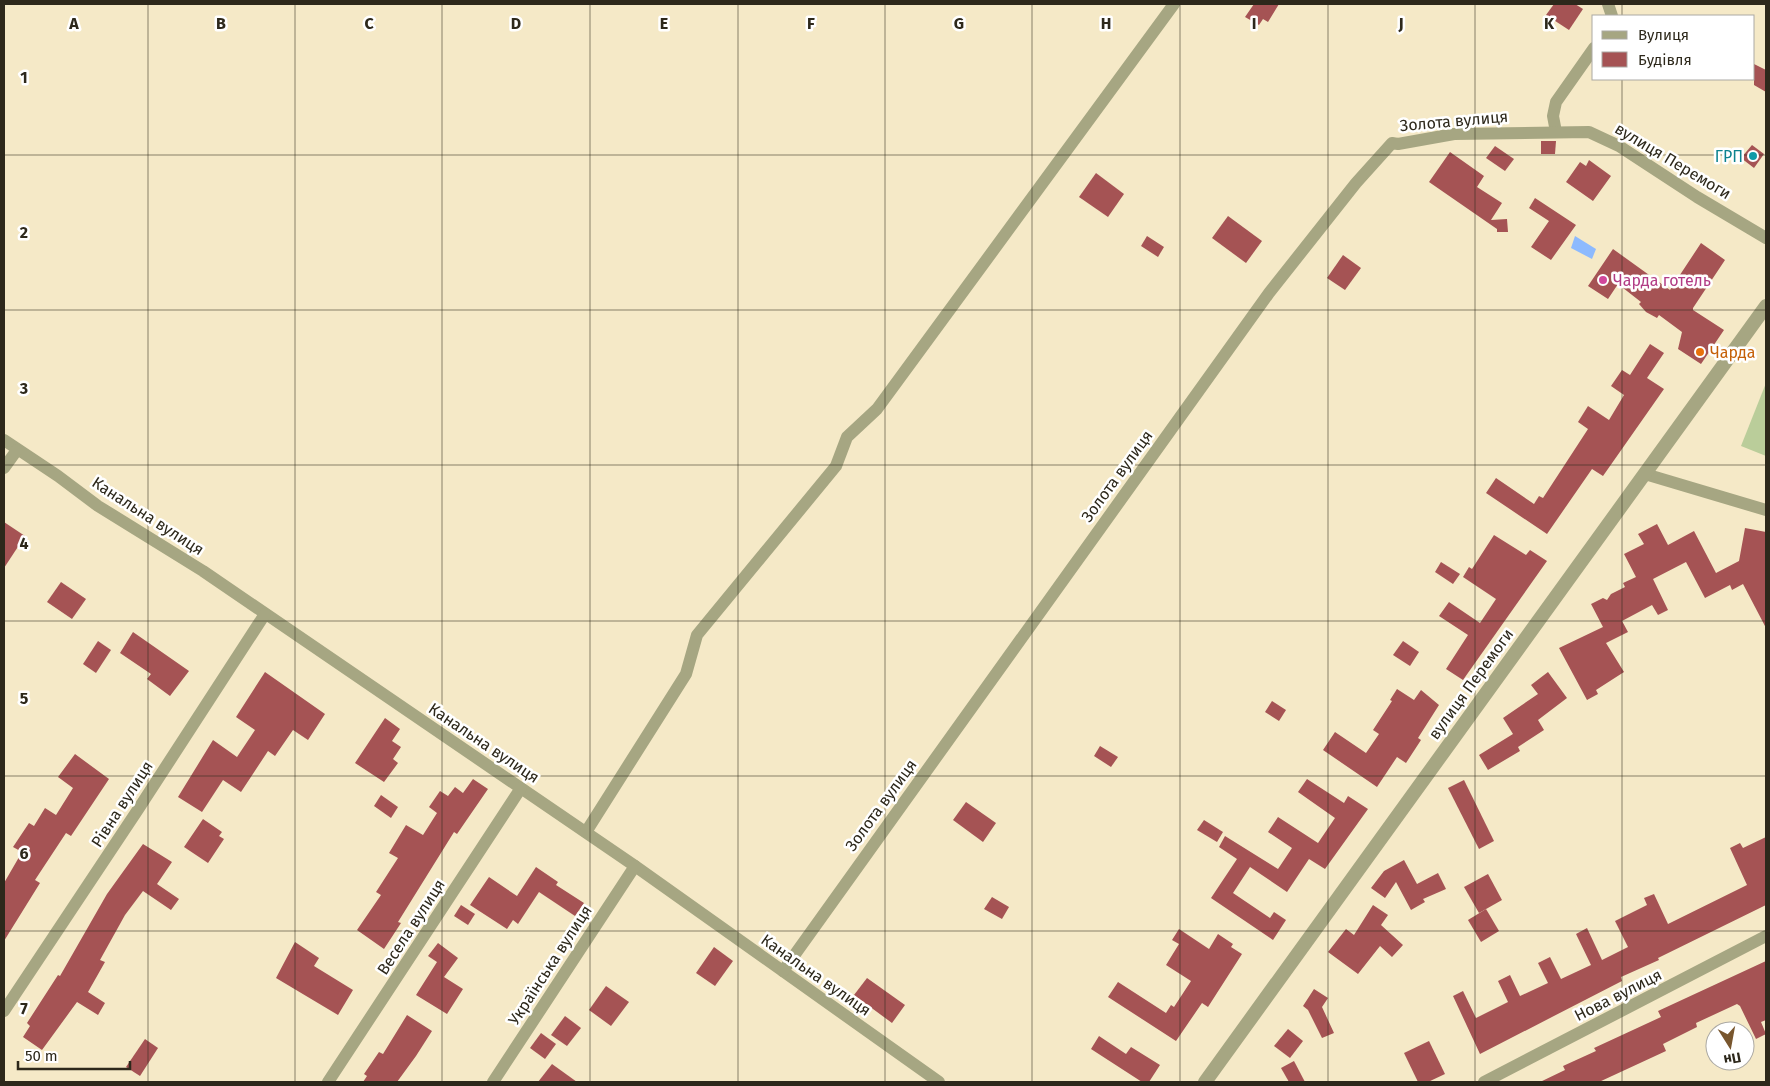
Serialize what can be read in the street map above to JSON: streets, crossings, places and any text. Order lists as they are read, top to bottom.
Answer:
{
  "streets": {
    "street": [
      "Золота вулиця",
      "вулиця Перемоги",
      "Канальна вулиця",
      "Рівна вулиця",
      "Весела вулиця",
      "Українська вулиця",
      "Нова вулиця"
    ]
  },
  "crossings": [
    ["Золота вулиця", "вулиця Перемоги"],
    ["Золота вулиця", "Канальна вулиця"],
    ["Канальна вулиця", "Рівна вулиця"],
    ["Канальна вулиця", "Весела вулиця"],
    ["Канальна вулиця", "Українська вулиця"]
  ],
  "places": ["ГРП", "Чарда готель", "Чарда"],
  "legend": ["Вулиця", "Будівля"],
  "scale_bar": "50 m",
  "north": "bottom",
  "grid": {
    "columns": [
      "A",
      "B",
      "C",
      "D",
      "E",
      "F",
      "G",
      "H",
      "I",
      "J",
      "K"
    ],
    "rows": [
      "1",
      "2",
      "3",
      "4",
      "5",
      "6",
      "7"
    ]
  }
}
